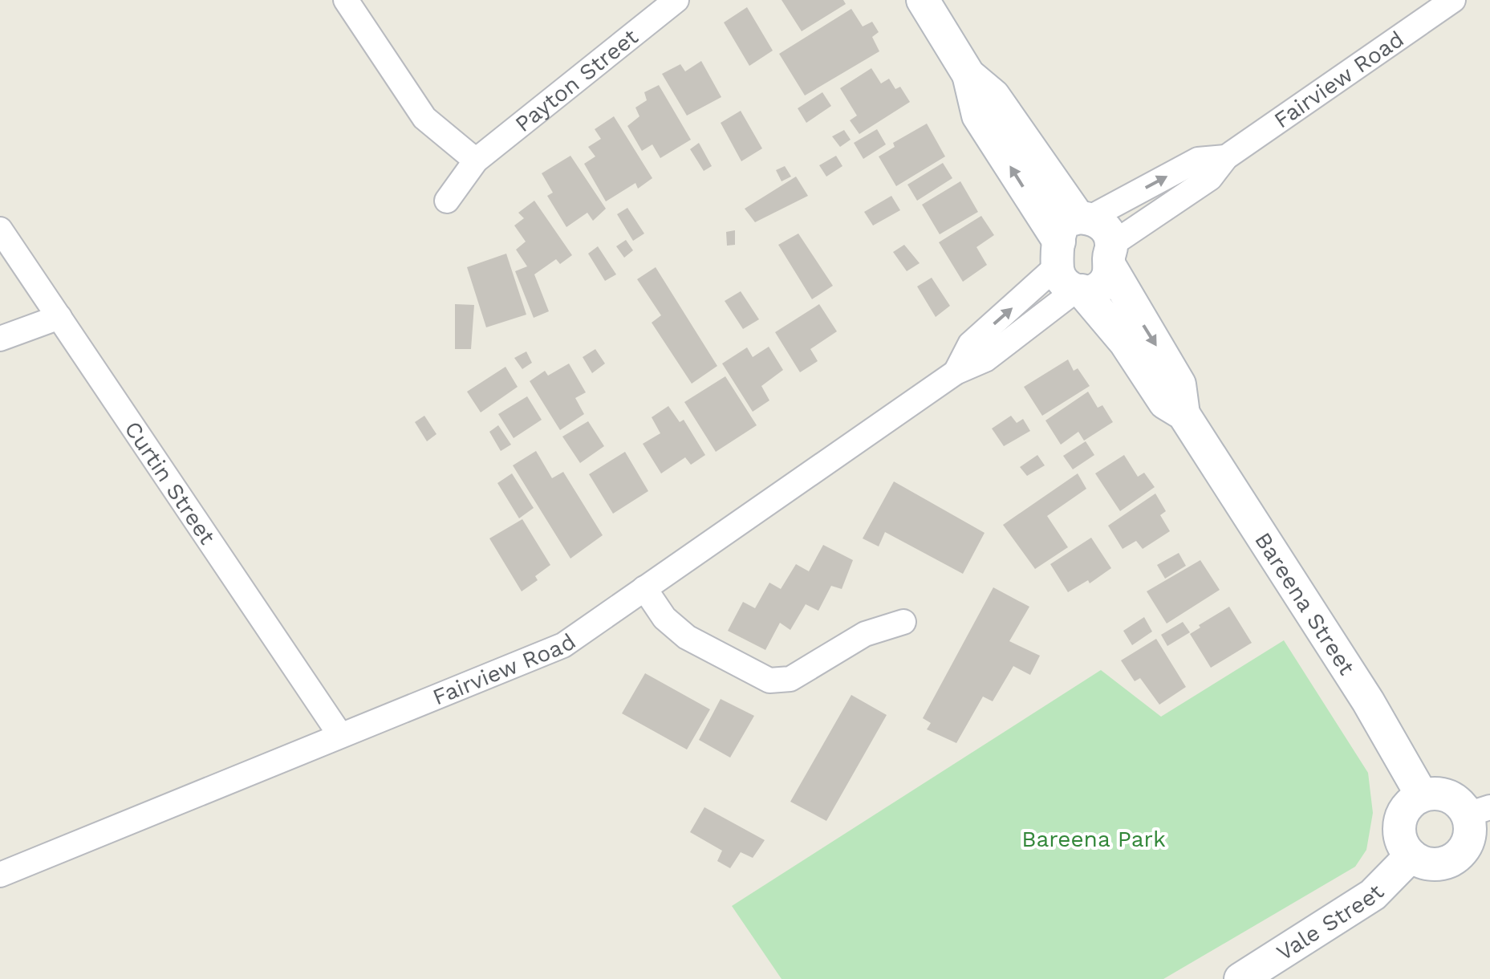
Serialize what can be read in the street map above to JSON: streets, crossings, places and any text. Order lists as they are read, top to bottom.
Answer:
{
  "streets": {
    "main road": ["Bareena Street", "Vale Street"],
    "street": ["Fairview Road", "Payton Street", "Curtin Street"]
  },
  "crossings": [
    ["Fairview Road", "Curtin Street"],
    ["Fairview Road", "Bareena Street"],
    ["Bareena Street", "Vale Street"]
  ],
  "parks": ["Bareena Park"]
}
